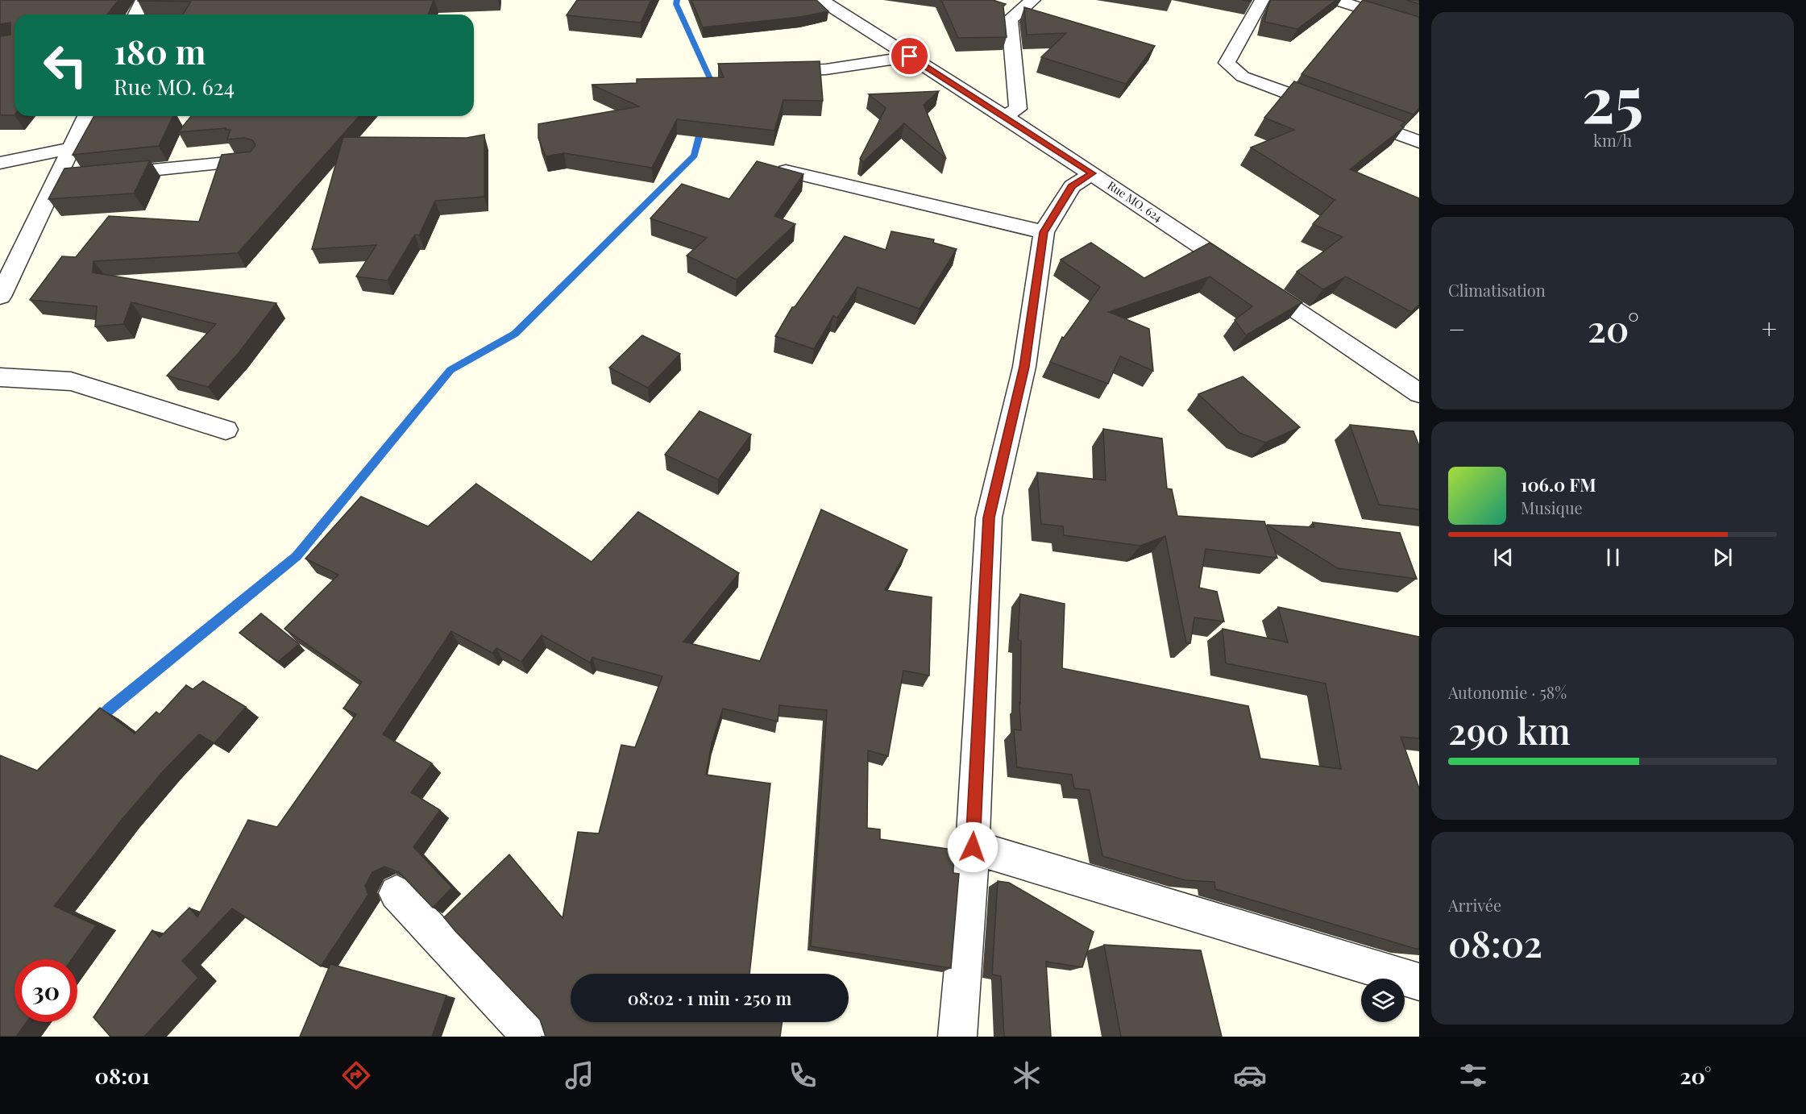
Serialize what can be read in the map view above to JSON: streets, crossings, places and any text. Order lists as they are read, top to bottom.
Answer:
{
  "streets": {
    "street": ["Rue MO. 624"]
  },
  "page": {
    "tile": [
      ["25", "km/h"],
      "Climatisation",
      ["Autonomie · 58%", "290 km"],
      ["Arrivée", "08:02"]
    ],
    "turn": ["180 m", "Rue MO. 624"],
    "heat": ["−", "20°", "+"],
    "song": ["106.0 FM", "Musique"],
    "limit": "30",
    "trip": "08:02 · 1 min · 250 m",
    "tabs": ["08:01", "20°"]
  }
}
